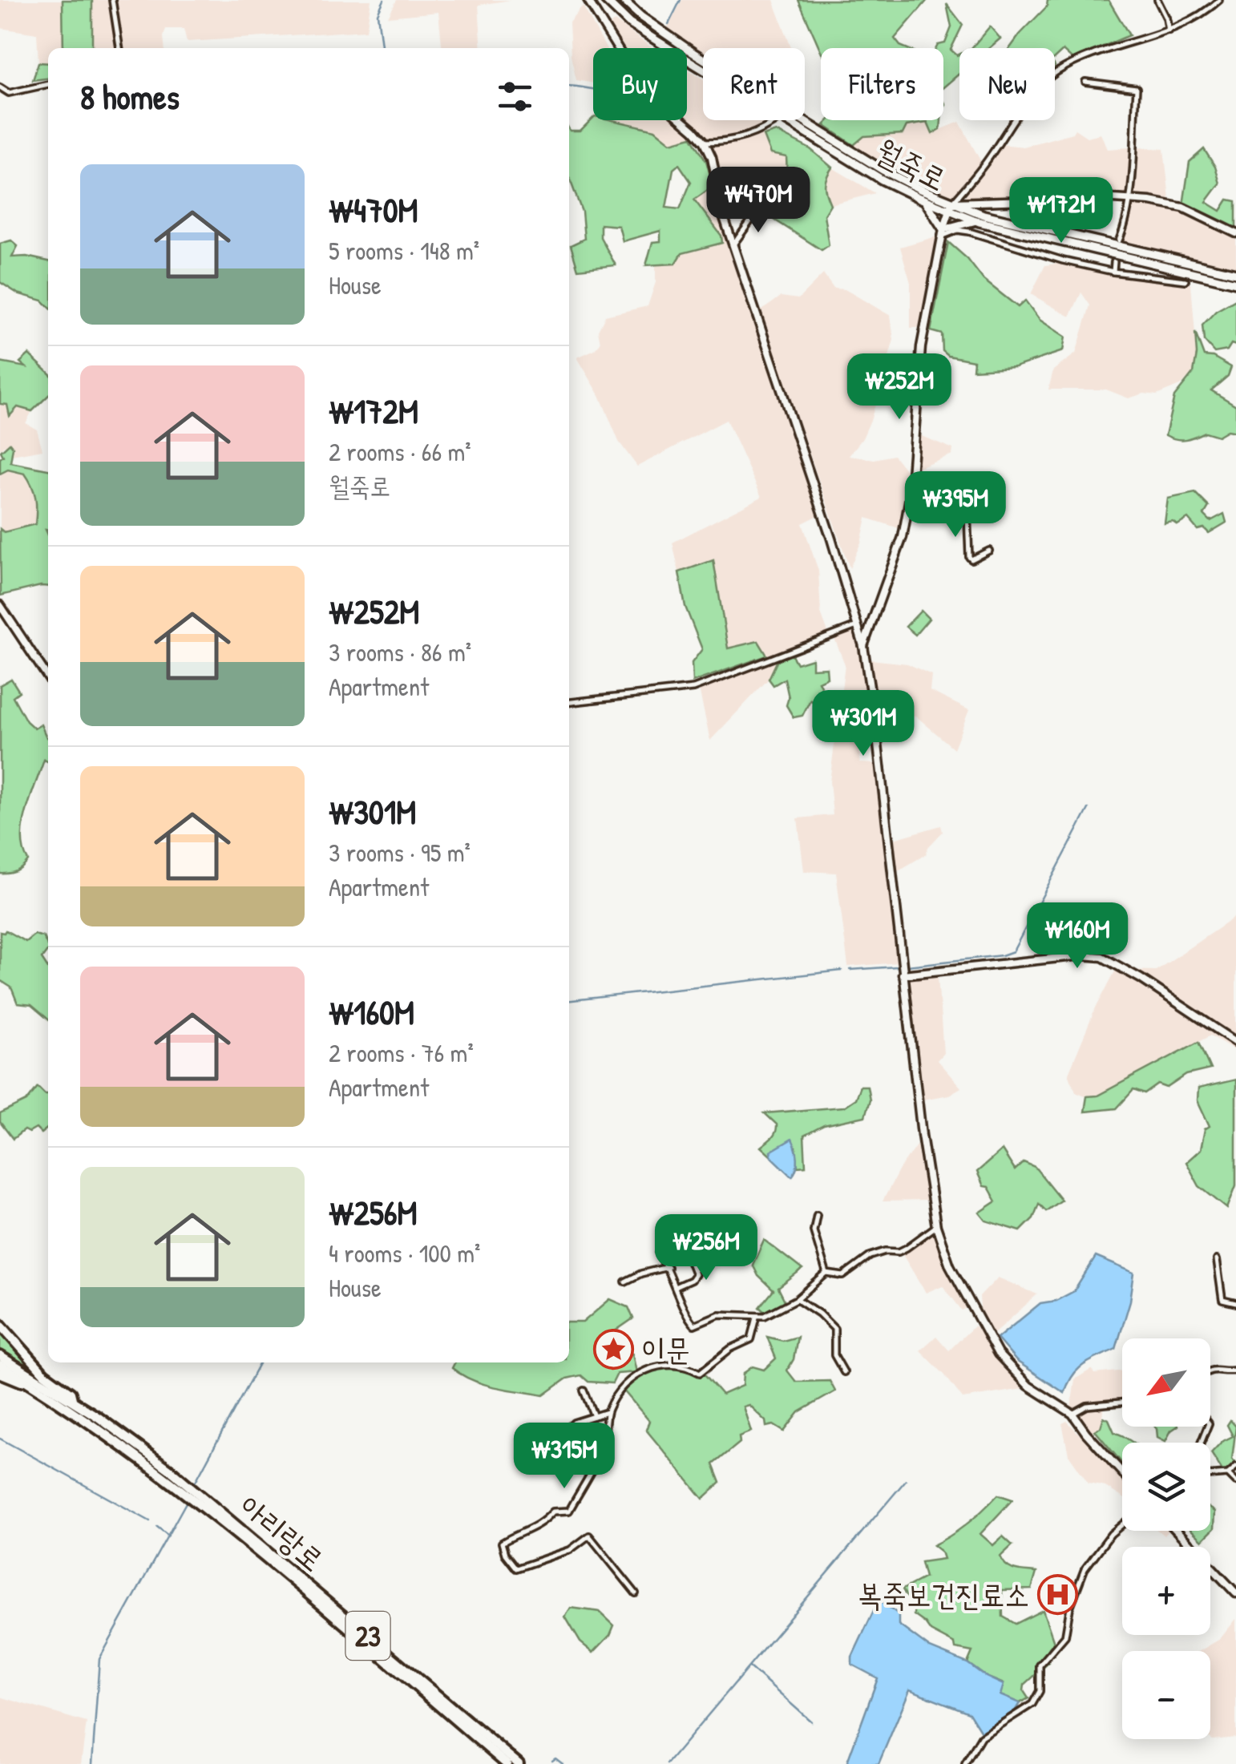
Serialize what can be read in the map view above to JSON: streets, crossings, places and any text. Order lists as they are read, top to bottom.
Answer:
{
  "streets": {
    "highway": ["아리랑로", "23"],
    "main road": ["월죽로"]
  },
  "places": {
    "place": ["이문"],
    "hospital": ["복죽보건진료소"]
  },
  "north": "bottom left",
  "page": {
    "chip": [
      "Buy",
      "Rent",
      "Filters",
      "New"
    ],
    "heading": "8 homes",
    "list": [
      {
        "name": "₩470M",
        "note": "5 rooms · 148 m² · House"
      },
      {
        "name": "₩172M",
        "note": "2 rooms · 66 m² · 월죽로"
      },
      {
        "name": "₩252M",
        "note": "3 rooms · 86 m² · Apartment"
      },
      {
        "name": "₩301M",
        "note": "3 rooms · 95 m² · Apartment"
      },
      {
        "name": "₩160M",
        "note": "2 rooms · 76 m² · Apartment"
      },
      {
        "name": "₩256M",
        "note": "4 rooms · 100 m² · House"
      }
    ],
    "price": [
      "₩470M",
      "₩172M",
      "₩252M",
      "₩395M",
      "₩301M",
      "₩160M",
      "₩256M",
      "₩315M"
    ],
    "map_buttons": ["+", "−"]
  }
}
